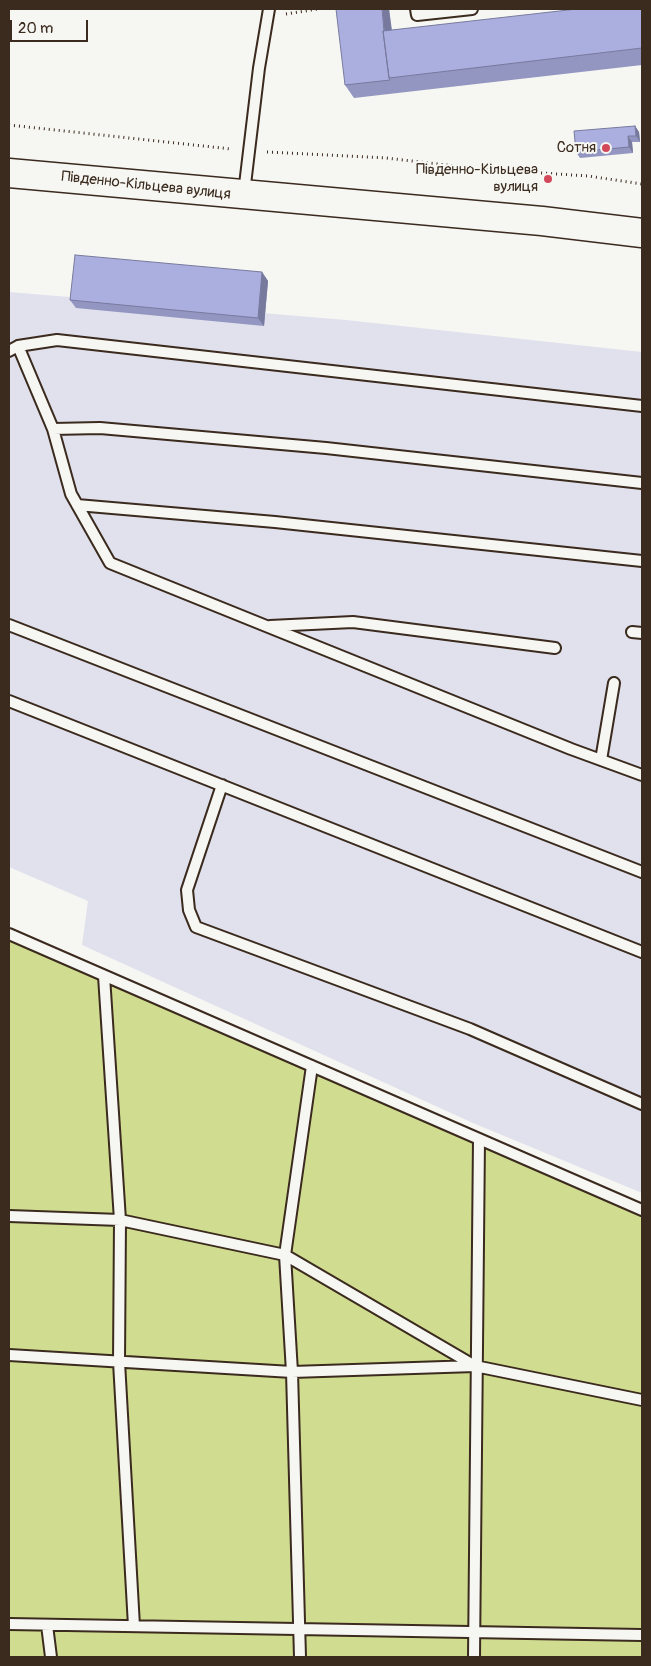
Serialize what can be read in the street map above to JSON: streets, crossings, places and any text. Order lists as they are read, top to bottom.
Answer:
{
  "streets": {
    "main road": ["Південно-Кільцева вулиця"]
  },
  "places": ["Сотня", "Південно-Кільцева вулиця"],
  "scale_bar": "20 m"
}
